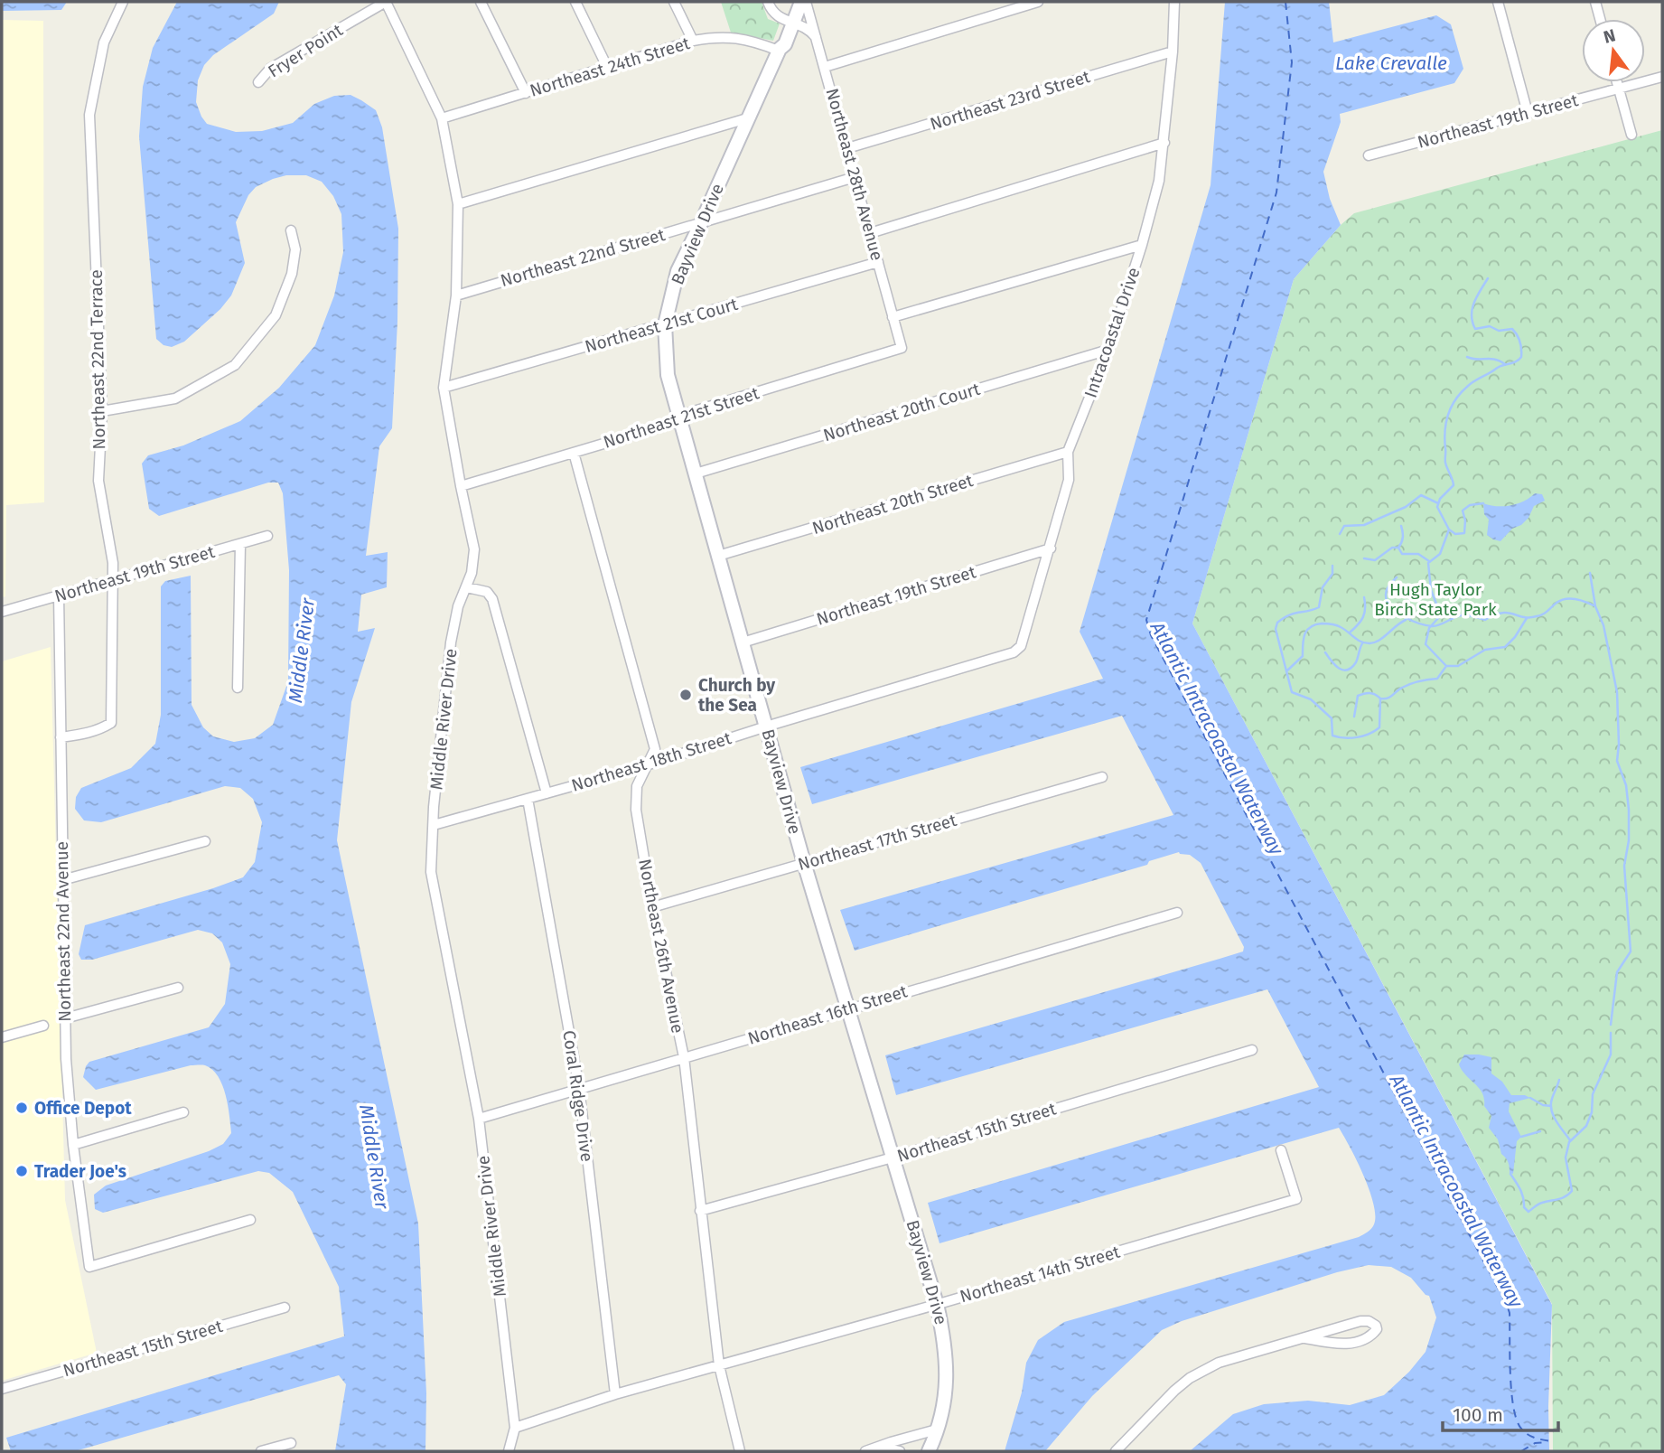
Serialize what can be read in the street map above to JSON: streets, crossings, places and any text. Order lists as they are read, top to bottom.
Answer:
{
  "streets": {
    "street": [
      "Fryer Point",
      "Northeast 24th Street",
      "Northeast 23rd Street",
      "Northeast 19th Street",
      "Northeast 28th Avenue",
      "Bayview Drive",
      "Northeast 22nd Street",
      "Northeast 21st Court",
      "Intracoastal Drive",
      "Northeast 22nd Terrace",
      "Northeast 20th Court",
      "Northeast 21st Street",
      "Northeast 20th Street",
      "Middle River Drive",
      "Northeast 18th Street",
      "Northeast 17th Street",
      "Northeast 22nd Avenue",
      "Northeast 26th Avenue",
      "Northeast 16th Street",
      "Coral Ridge Drive",
      "Northeast 15th Street",
      "Northeast 14th Street"
    ]
  },
  "crossings": [
    ["Fryer Point", "Middle River Drive"],
    ["Northeast 24th Street", "Bayview Drive"],
    ["Northeast 24th Street", "Middle River Drive"],
    ["Northeast 23rd Street", "Northeast 28th Avenue"],
    ["Northeast 23rd Street", "Intracoastal Drive"],
    ["Northeast 19th Street", "Bayview Drive"],
    ["Northeast 19th Street", "Intracoastal Drive"],
    ["Northeast 19th Street", "Northeast 22nd Terrace"],
    ["Northeast 19th Street", "Northeast 22nd Avenue"],
    ["Northeast 28th Avenue", "Bayview Drive"],
    ["Northeast 28th Avenue", "Northeast 22nd Street"],
    ["Northeast 28th Avenue", "Northeast 21st Court"],
    ["Northeast 28th Avenue", "Northeast 21st Street"],
    ["Bayview Drive", "Northeast 22nd Street"],
    ["Bayview Drive", "Northeast 21st Court"],
    ["Bayview Drive", "Northeast 20th Court"],
    ["Bayview Drive", "Northeast 21st Street"],
    ["Bayview Drive", "Northeast 20th Street"],
    ["Bayview Drive", "Northeast 18th Street"],
    ["Bayview Drive", "Northeast 17th Street"],
    ["Bayview Drive", "Northeast 16th Street"],
    ["Bayview Drive", "Northeast 15th Street"],
    ["Bayview Drive", "Northeast 14th Street"],
    ["Northeast 22nd Street", "Middle River Drive"],
    ["Northeast 21st Court", "Middle River Drive"],
    ["Intracoastal Drive", "Northeast 20th Court"],
    ["Intracoastal Drive", "Northeast 20th Street"],
    ["Intracoastal Drive", "Northeast 18th Street"],
    ["Northeast 22nd Terrace", "Northeast 22nd Avenue"],
    ["Northeast 21st Street", "Middle River Drive"],
    ["Northeast 21st Street", "Northeast 26th Avenue"],
    ["Middle River Drive", "Northeast 18th Street"],
    ["Middle River Drive", "Northeast 16th Street"],
    ["Middle River Drive", "Northeast 14th Street"],
    ["Northeast 18th Street", "Northeast 26th Avenue"],
    ["Northeast 18th Street", "Coral Ridge Drive"],
    ["Northeast 17th Street", "Northeast 26th Avenue"],
    ["Northeast 26th Avenue", "Northeast 16th Street"],
    ["Northeast 26th Avenue", "Northeast 15th Street"],
    ["Northeast 26th Avenue", "Northeast 14th Street"],
    ["Northeast 16th Street", "Coral Ridge Drive"],
    ["Coral Ridge Drive", "Northeast 14th Street"]
  ],
  "water": ["Lake Crevalle", "Middle River", "Atlantic Intracoastal Waterway"],
  "parks": ["Hugh Taylor Birch State Park"],
  "places": ["Church by the Sea", "Office Depot", "Trader Joe's"],
  "scale_bar": "100 m",
  "north": "top"
}
